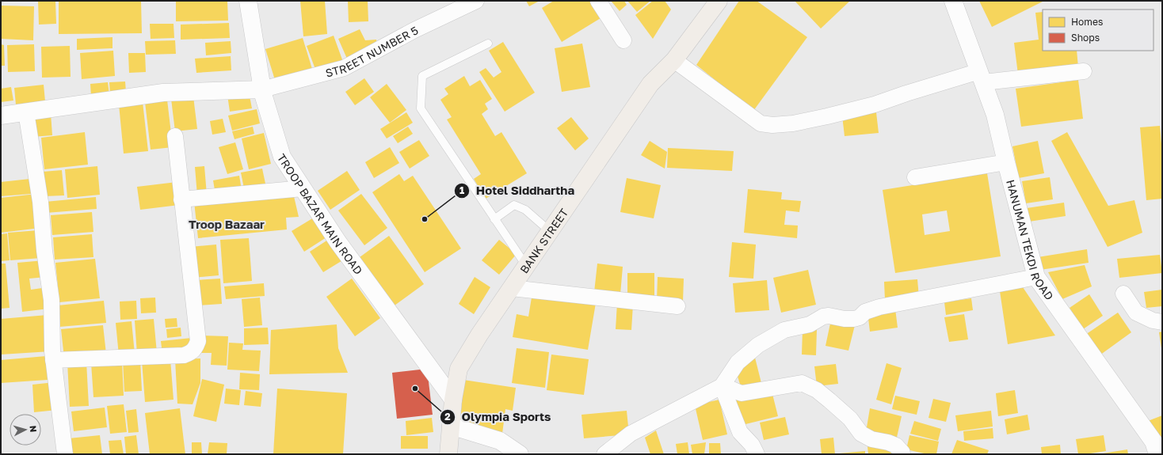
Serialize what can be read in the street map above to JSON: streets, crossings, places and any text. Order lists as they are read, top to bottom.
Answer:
{
  "streets": {
    "main road": ["BANK STREET"],
    "street": ["STREET NUMBER 5", "TROOP BAZAR MAIN ROAD", "HANUMAN TEKDI ROAD"]
  },
  "crossings": [
    ["STREET NUMBER 5", "TROOP BAZAR MAIN ROAD"],
    ["TROOP BAZAR MAIN ROAD", "BANK STREET"]
  ],
  "districts": ["Troop Bazaar"],
  "places": ["Hotel Siddhartha", "Olympia Sports"],
  "legend": ["Homes", "Shops"],
  "north": "right"
}
